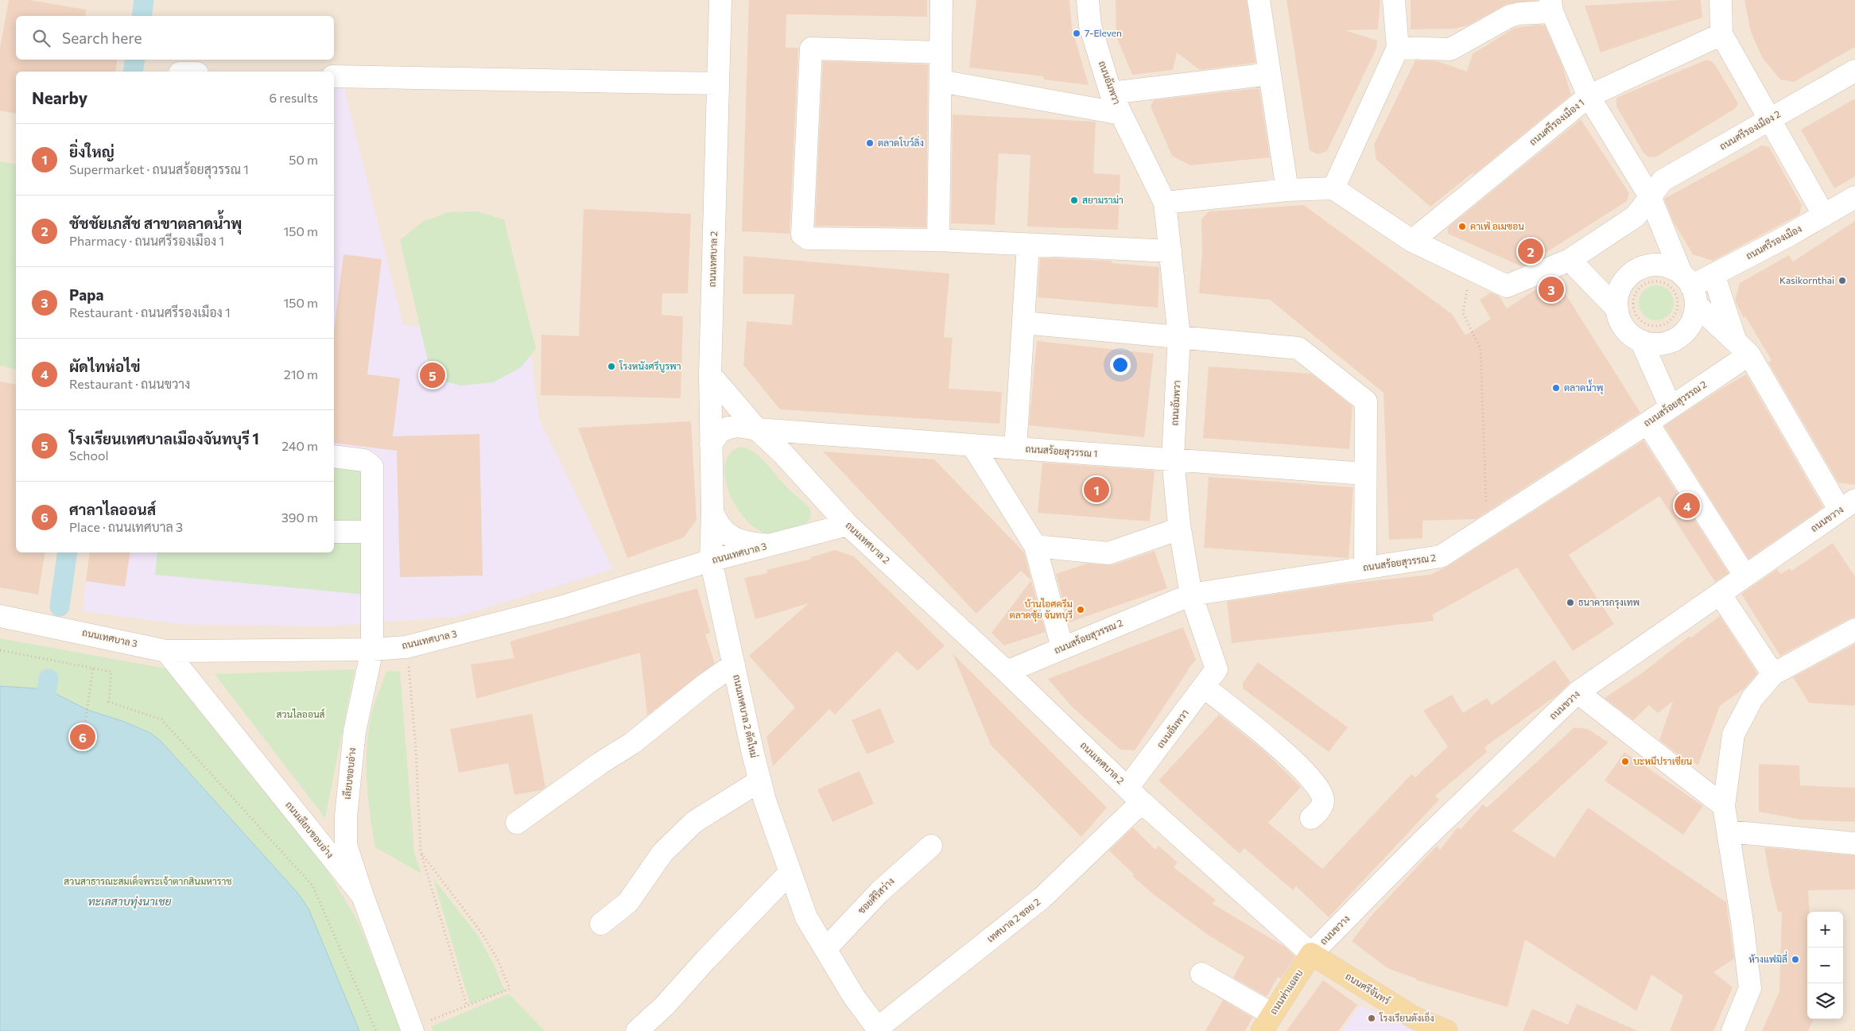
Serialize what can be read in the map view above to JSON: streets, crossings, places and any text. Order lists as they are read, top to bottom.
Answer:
{
  "streets": {
    "main road": ["ถนนศรีจันทร์", "ถนนท่าแฉลบ"],
    "street": [
      "ถนนอัมพวา",
      "ถนนศรีรองเมือง 1",
      "ถนนศรีรองเมือง 2",
      "ถนนศรีรองเมือง",
      "ถนนเทศบาล 2",
      "ถนนสร้อยสุวรรณ 2",
      "ถนนสร้อยสุวรรณ 1",
      "ถนนขวาง",
      "ถนนเทศบาล 3",
      "ถนนเทศบาล 2 ตัดใหม่",
      "เลียบขอบอ่าง",
      "ถนนเลียบขอบอ่าง",
      "ซอยศิริสว่าง",
      "เทศบาล 2 ซอย 2"
    ]
  },
  "crossings": [
    ["ถนนอัมพวา", "ถนนเทศบาล 2"],
    ["ถนนอัมพวา", "ถนนสร้อยสุวรรณ 2"],
    ["ถนนอัมพวา", "ถนนสร้อยสุวรรณ 1"],
    ["ถนนอัมพวา", "เทศบาล 2 ซอย 2"],
    ["ถนนศรีรองเมือง 1", "ถนนศรีรองเมือง 2"],
    ["ถนนเทศบาล 2", "ถนนสร้อยสุวรรณ 2"],
    ["ถนนเทศบาล 2", "ถนนสร้อยสุวรรณ 1"],
    ["ถนนเทศบาล 2", "ถนนขวาง"],
    ["ถนนเทศบาล 2", "ถนนเทศบาล 3"],
    ["ถนนเทศบาล 2", "ถนนเทศบาล 2 ตัดใหม่"],
    ["ถนนเทศบาล 2", "เทศบาล 2 ซอย 2"],
    ["ถนนเทศบาล 2", "ถนนศรีจันทร์"],
    ["ถนนเทศบาล 2", "ถนนท่าแฉลบ"],
    ["ถนนสร้อยสุวรรณ 1", "ถนนเทศบาล 3"],
    ["ถนนสร้อยสุวรรณ 1", "ถนนเทศบาล 2 ตัดใหม่"],
    ["ถนนขวาง", "ถนนศรีจันทร์"],
    ["ถนนขวาง", "ถนนท่าแฉลบ"],
    ["ถนนเทศบาล 3", "ถนนเทศบาล 2 ตัดใหม่"],
    ["ถนนเทศบาล 3", "เลียบขอบอ่าง"],
    ["ถนนเทศบาล 3", "ถนนเลียบขอบอ่าง"],
    ["ถนนเทศบาล 2 ตัดใหม่", "ซอยศิริสว่าง"],
    ["ถนนเทศบาล 2 ตัดใหม่", "เทศบาล 2 ซอย 2"],
    ["เลียบขอบอ่าง", "ถนนเลียบขอบอ่าง"],
    ["ถนนศรีจันทร์", "ถนนท่าแฉลบ"]
  ],
  "water": ["ทะเลสาบทุ่งนาเชย"],
  "parks": ["สวนไลออนส์", "สวนสาธารณะสมเด็จพระเจ้าตากสินมหาราช"],
  "places": [
    "7-Eleven",
    "ตลาดโบว์ลิ่ง",
    "สยามราม่า",
    "คาเฟ่ อเมซอน",
    "Kasikornthai",
    "โรงหนังศรีบูรพา",
    "ตลาดน้ำพุ",
    "ธนาคารกรุงเทพ",
    "บ้านไอศครีม ตลาดซุ้ย จันทบุรี",
    "บะหมีปราเซียน",
    "ห้างแฟมิลี่",
    "โรงเรียนตังเอ็ง"
  ],
  "page": {
    "search": "Search here",
    "heading": ["Nearby", "6 results"],
    "list": [
      {
        "mark": "1",
        "name": "ยิ่งใหญ่",
        "note": "Supermarket · ถนนสร้อยสุวรรณ 1",
        "value": "50 m"
      },
      {
        "mark": "2",
        "name": "ชัชชัยเภสัช สาขาตลาดน้ำพุ",
        "note": "Pharmacy · ถนนศรีรองเมือง 1",
        "value": "150 m"
      },
      {
        "mark": "3",
        "name": "Papa",
        "note": "Restaurant · ถนนศรีรองเมือง 1",
        "value": "150 m"
      },
      {
        "mark": "4",
        "name": "ผัดไทห่อไข่",
        "note": "Restaurant · ถนนขวาง",
        "value": "210 m"
      },
      {
        "mark": "5",
        "name": "โรงเรียนเทศบาลเมืองจันทบุรี 1",
        "note": "School",
        "value": "240 m"
      },
      {
        "mark": "6",
        "name": "ศาลาไลออนส์",
        "note": "Place · ถนนเทศบาล 3",
        "value": "390 m"
      }
    ],
    "pins": [
      "2",
      "3",
      "5",
      "1",
      "4",
      "6"
    ],
    "map_buttons": ["+", "−"]
  }
}
